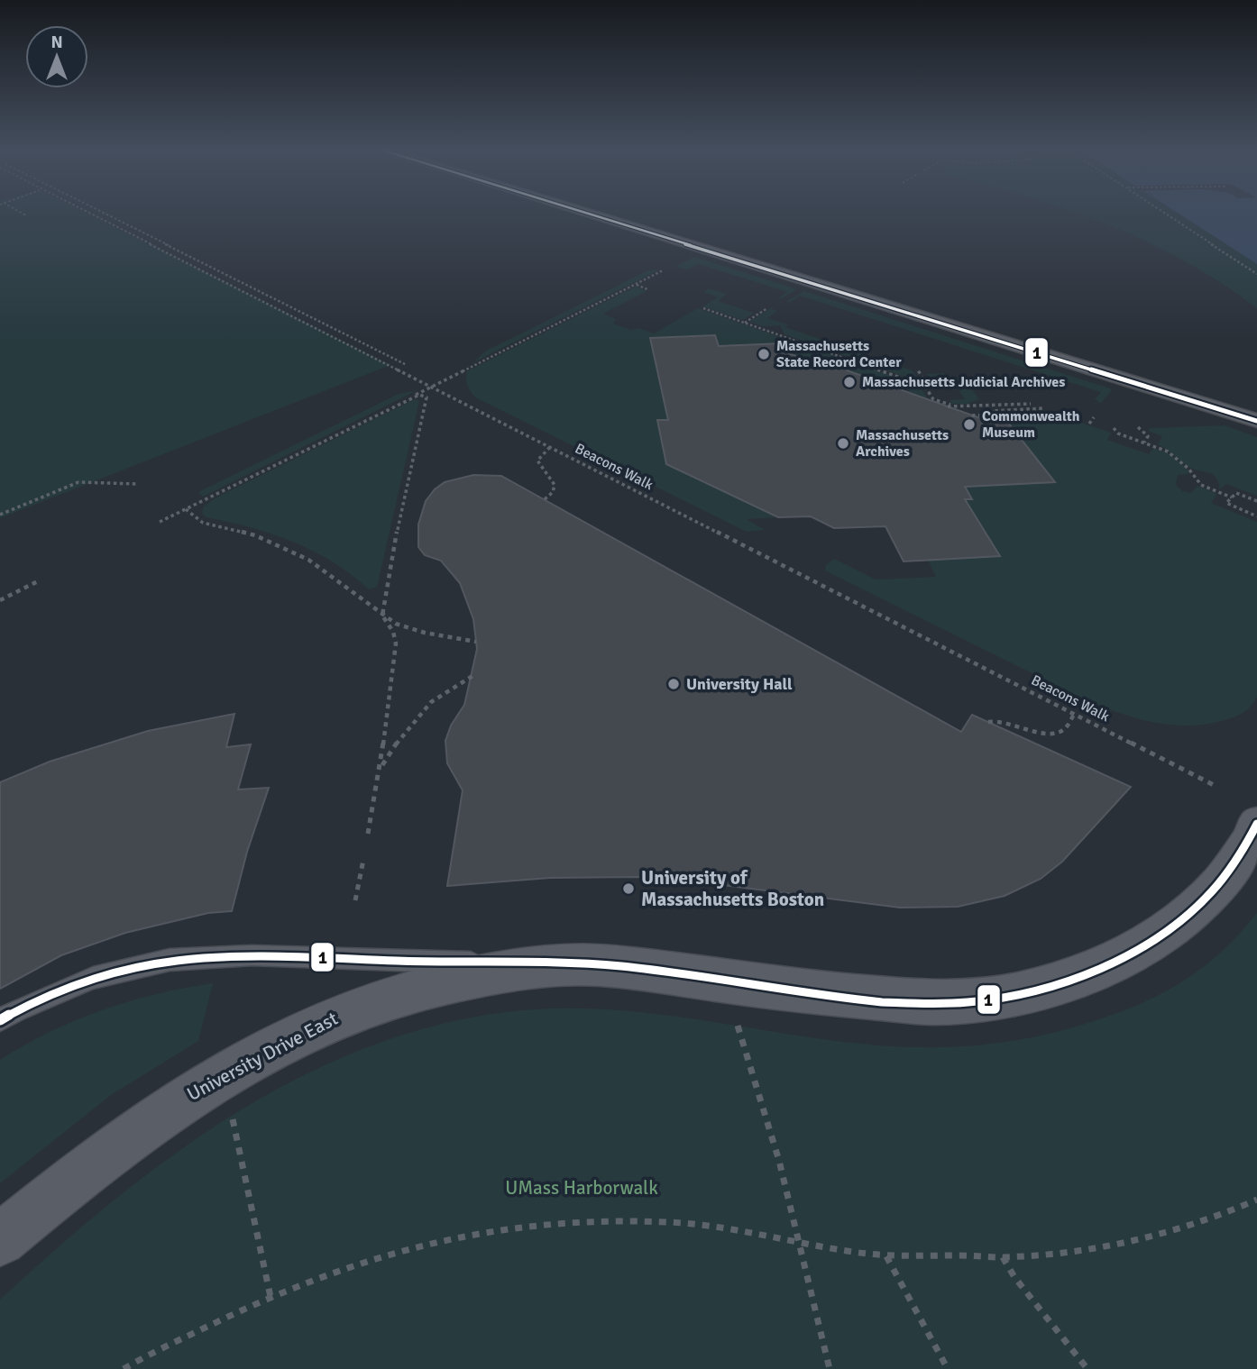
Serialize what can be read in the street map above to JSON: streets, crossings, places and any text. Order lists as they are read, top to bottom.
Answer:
{
  "streets": {
    "street": ["University Drive East"],
    "path": ["Beacons Walk"]
  },
  "parks": ["UMass Harborwalk"],
  "places": [
    "Massachusetts State Record Center",
    "Massachusetts Judicial Archives",
    "Commonwealth Museum",
    "Massachusetts Archives",
    "University Hall",
    "University of Massachusetts Boston"
  ],
  "lines": ["transit line 1"],
  "north": "top"
}
